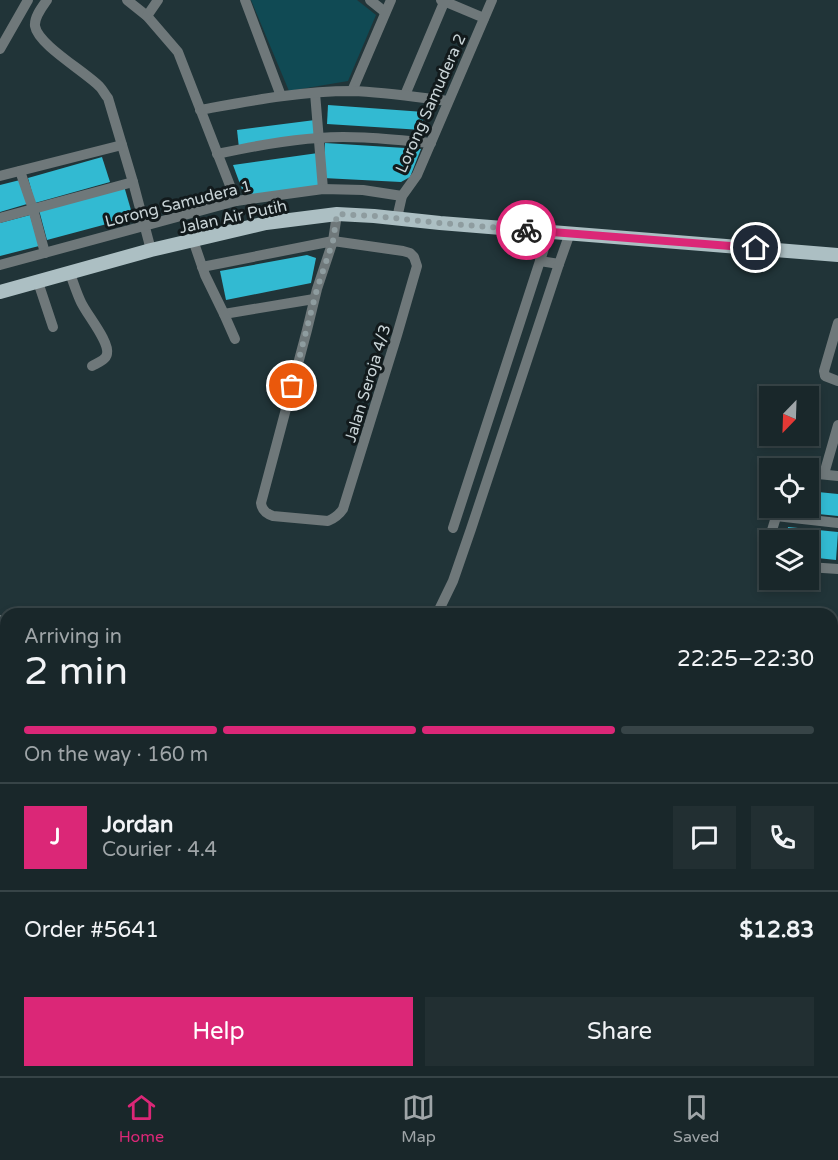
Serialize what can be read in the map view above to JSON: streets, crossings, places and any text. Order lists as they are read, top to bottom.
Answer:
{
  "streets": {
    "main road": ["Jalan Air Putih"],
    "street": ["Lorong Samudera 2", "Lorong Samudera 1", "Jalan Seroja 4/3"]
  },
  "crossings": [
    ["Lorong Samudera 2", "Lorong Samudera 1"],
    ["Lorong Samudera 2", "Jalan Air Putih"]
  ],
  "north": "bottom left",
  "page": {
    "heading": ["2 min", "Arriving in", "22:25–22:30"],
    "panel": [
      "Jordan",
      "Courier · 4.4",
      "Order #5641",
      "$12.83"
    ],
    "bar": "On the way · 160 m",
    "round": "J",
    "buttons": ["Help", "Share"],
    "tabs": ["Home", "Map", "Saved"]
  }
}
